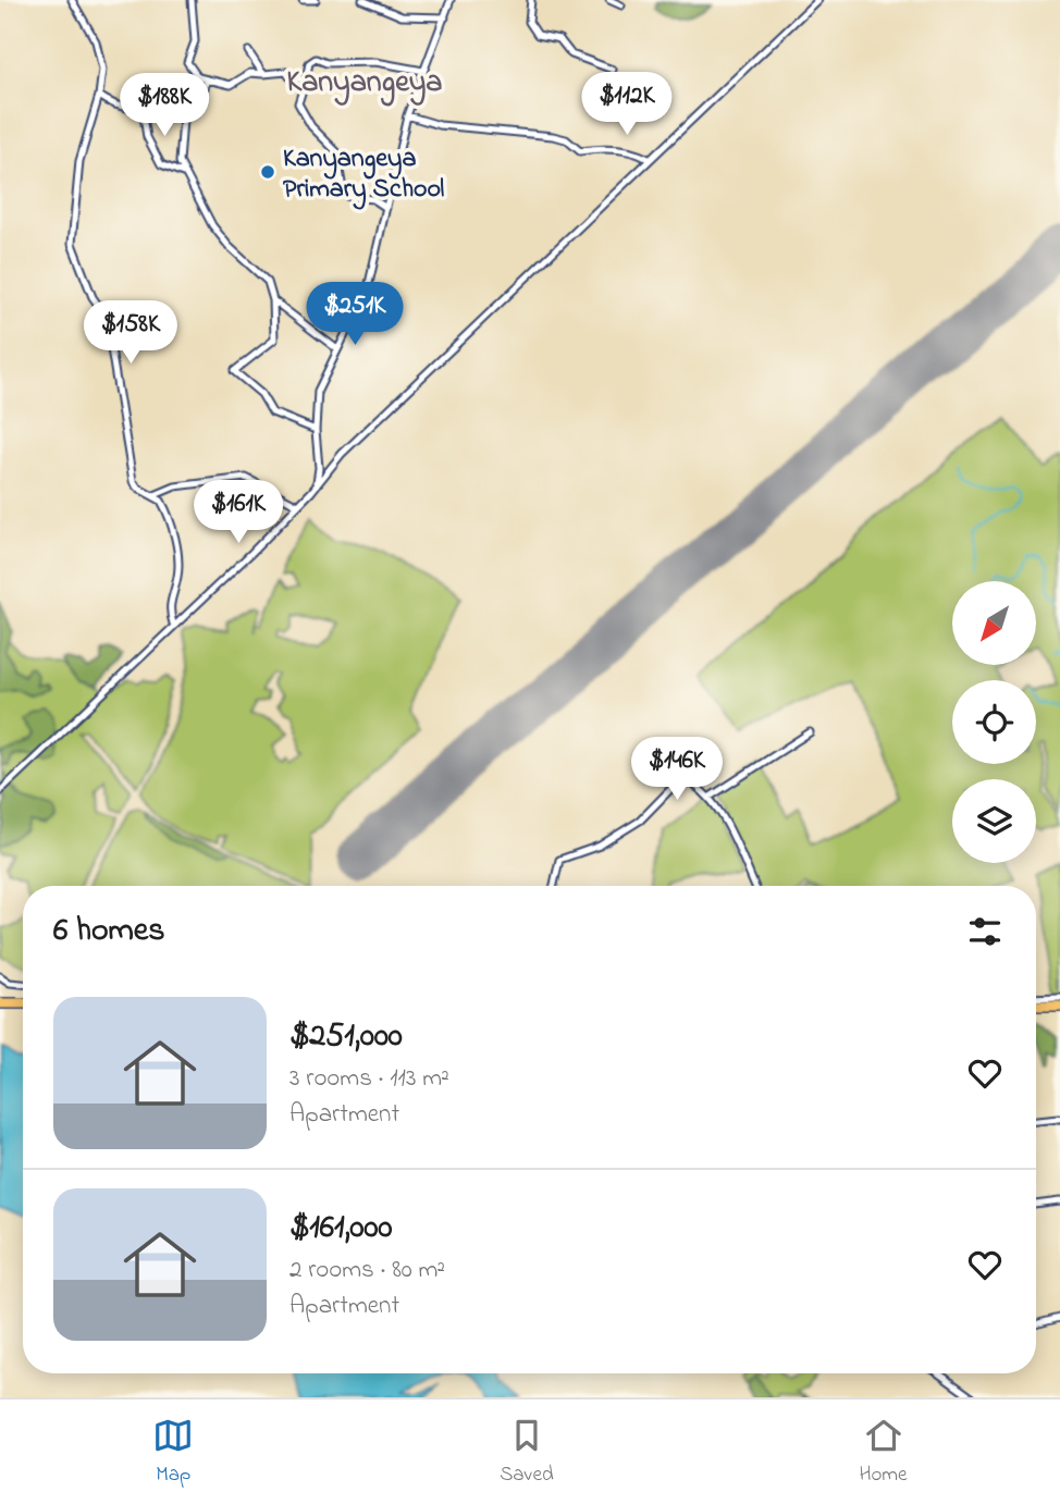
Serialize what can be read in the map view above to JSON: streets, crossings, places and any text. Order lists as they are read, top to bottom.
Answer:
{
  "districts": ["Kanyangeya"],
  "places": ["Kanyangeya Primary School"],
  "north": "bottom left",
  "page": {
    "price": [
      "$112K",
      "$188K",
      "$251K",
      "$158K",
      "$161K",
      "$146K"
    ],
    "heading": "6 homes",
    "list": [
      {
        "name": "$251,000",
        "note": "3 rooms · 113 m² · Apartment"
      },
      {
        "name": "$161,000",
        "note": "2 rooms · 80 m² · Apartment"
      }
    ],
    "tabs": ["Map", "Saved", "Home"]
  }
}
